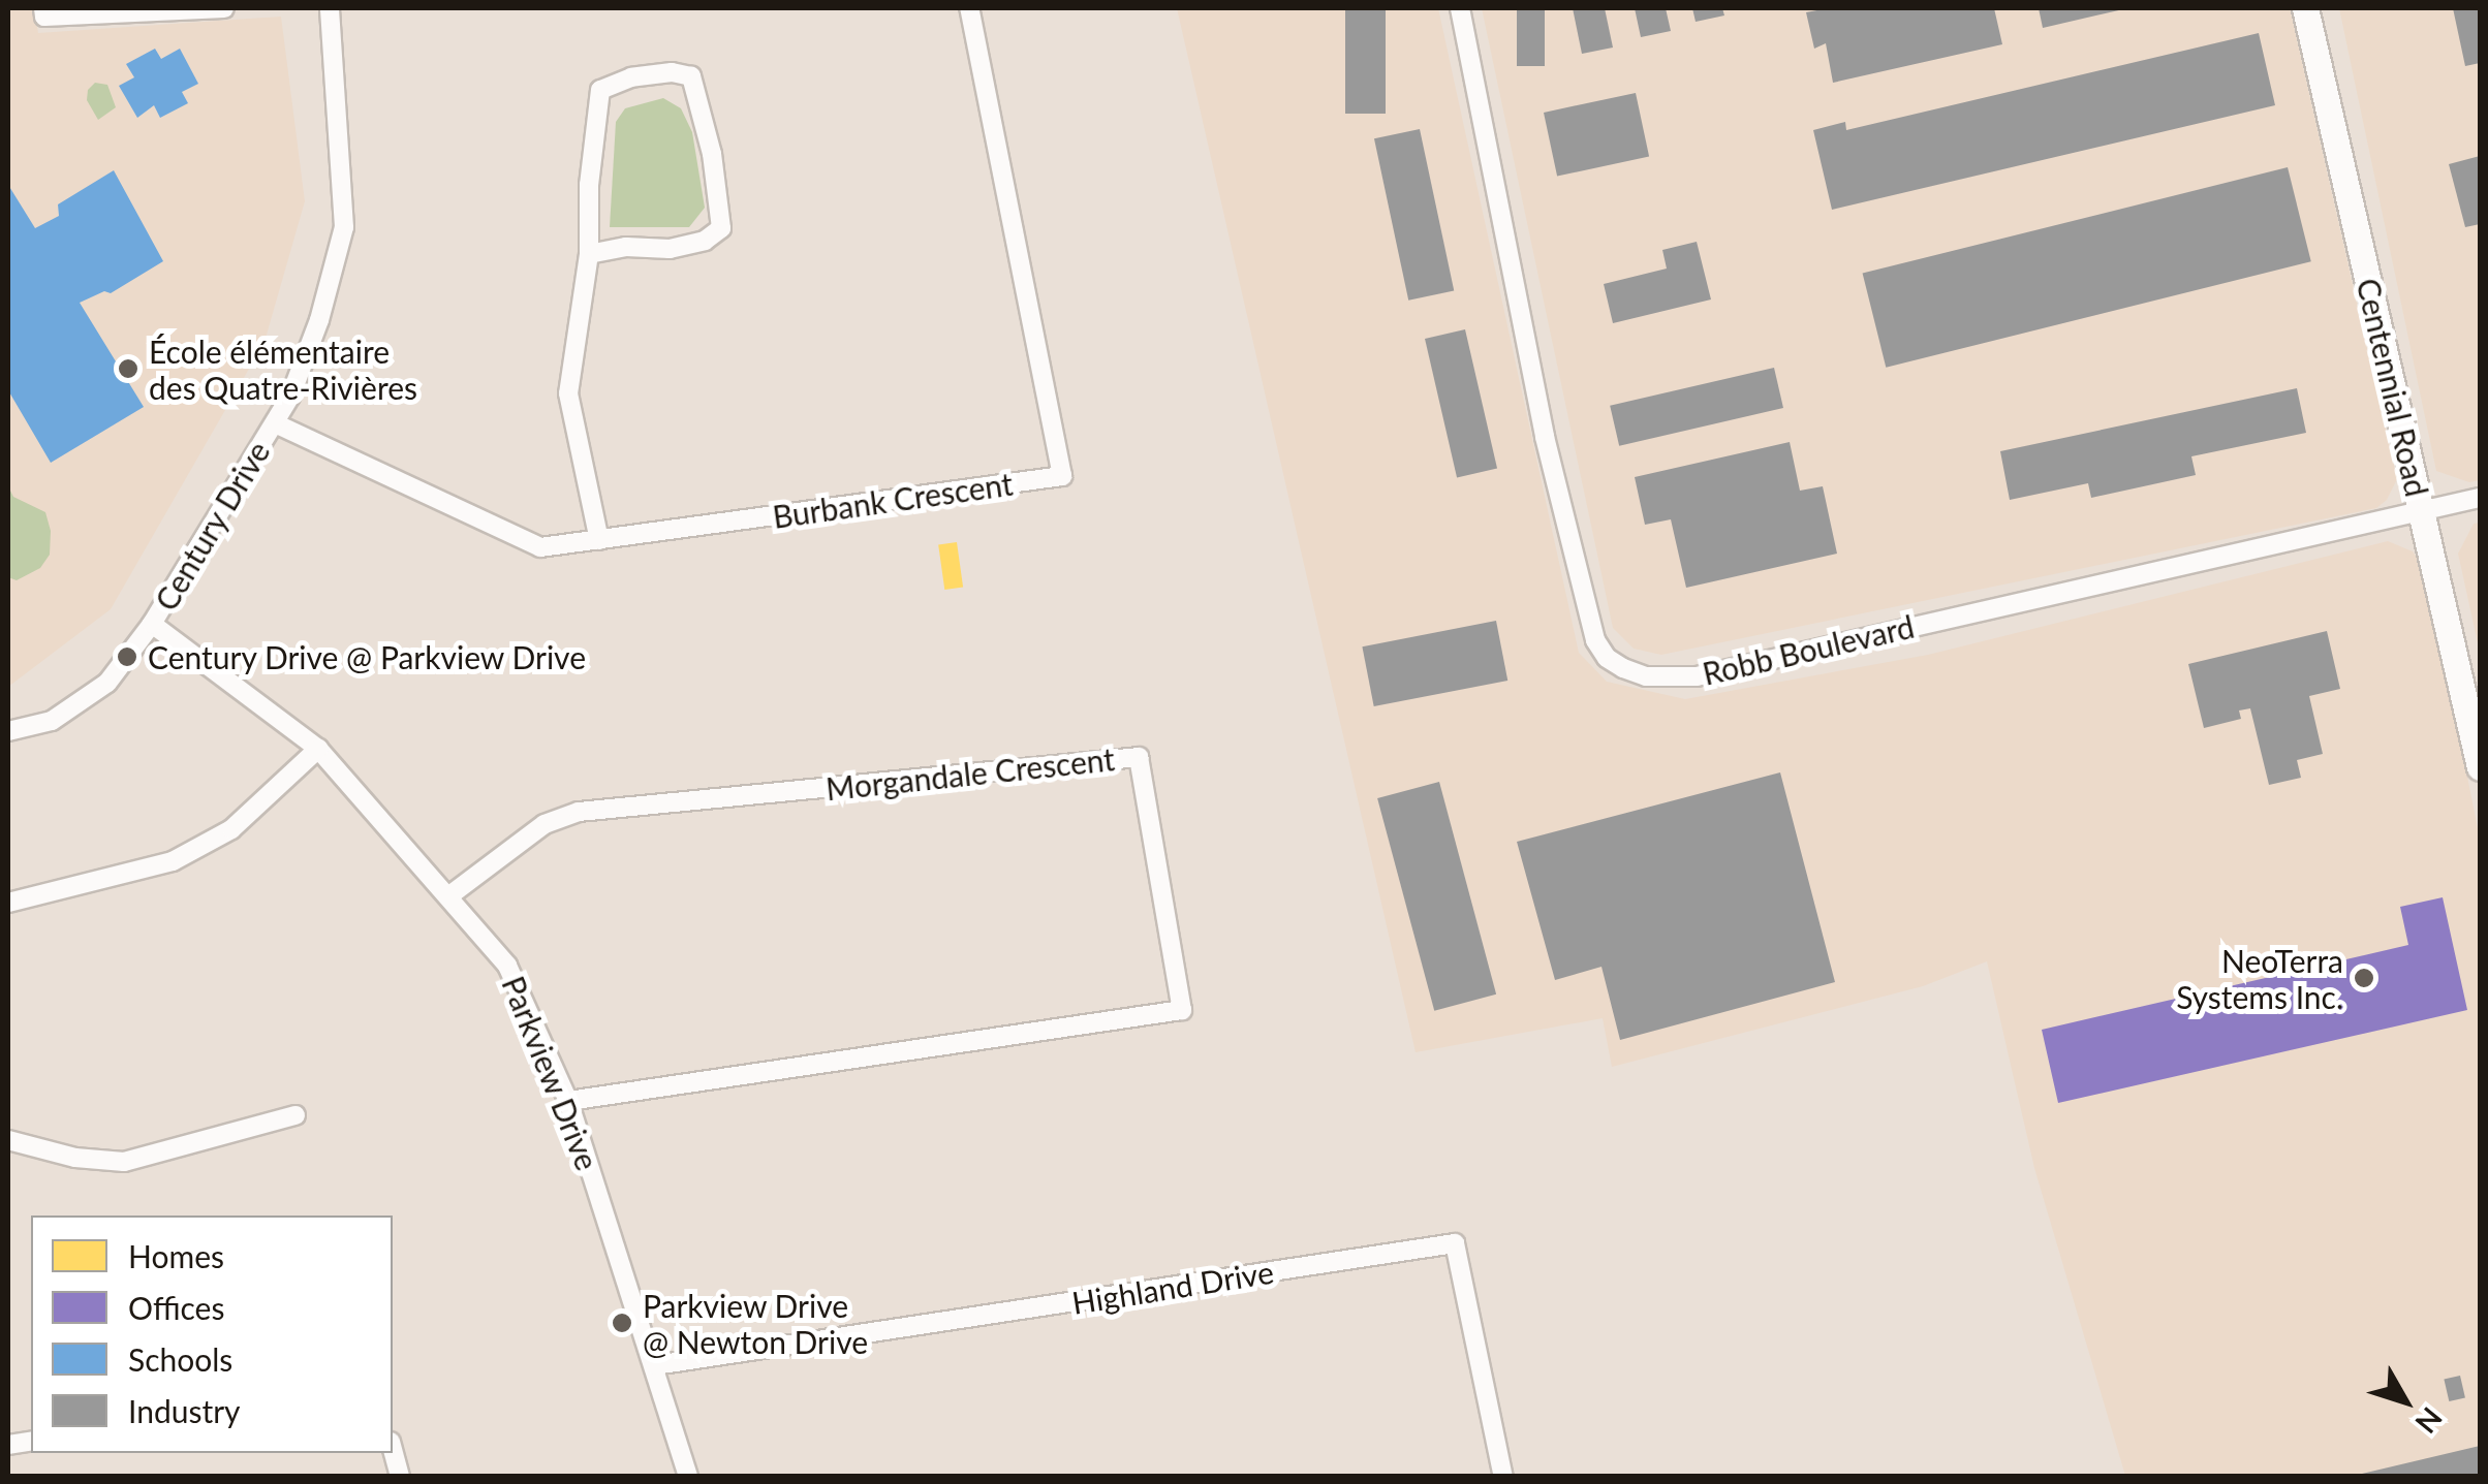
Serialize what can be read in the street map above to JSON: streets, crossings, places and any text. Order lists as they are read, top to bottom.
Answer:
{
  "streets": {
    "street": [
      "Centennial Road",
      "Burbank Crescent",
      "Century Drive",
      "Robb Boulevard",
      "Morgandale Crescent",
      "Parkview Drive",
      "Highland Drive"
    ]
  },
  "crossings": [
    ["Centennial Road", "Robb Boulevard"],
    ["Burbank Crescent", "Century Drive"],
    ["Century Drive", "Parkview Drive"],
    ["Morgandale Crescent", "Parkview Drive"],
    ["Parkview Drive", "Highland Drive"]
  ],
  "places": [
    "École élémentaire des Quatre-Rivières",
    "Century Drive @ Parkview Drive",
    "NeoTerra Systems Inc.",
    "Parkview Drive @ Newton Drive"
  ],
  "legend": [
    "Homes",
    "Offices",
    "Schools",
    "Industry"
  ],
  "north": "bottom right"
}
